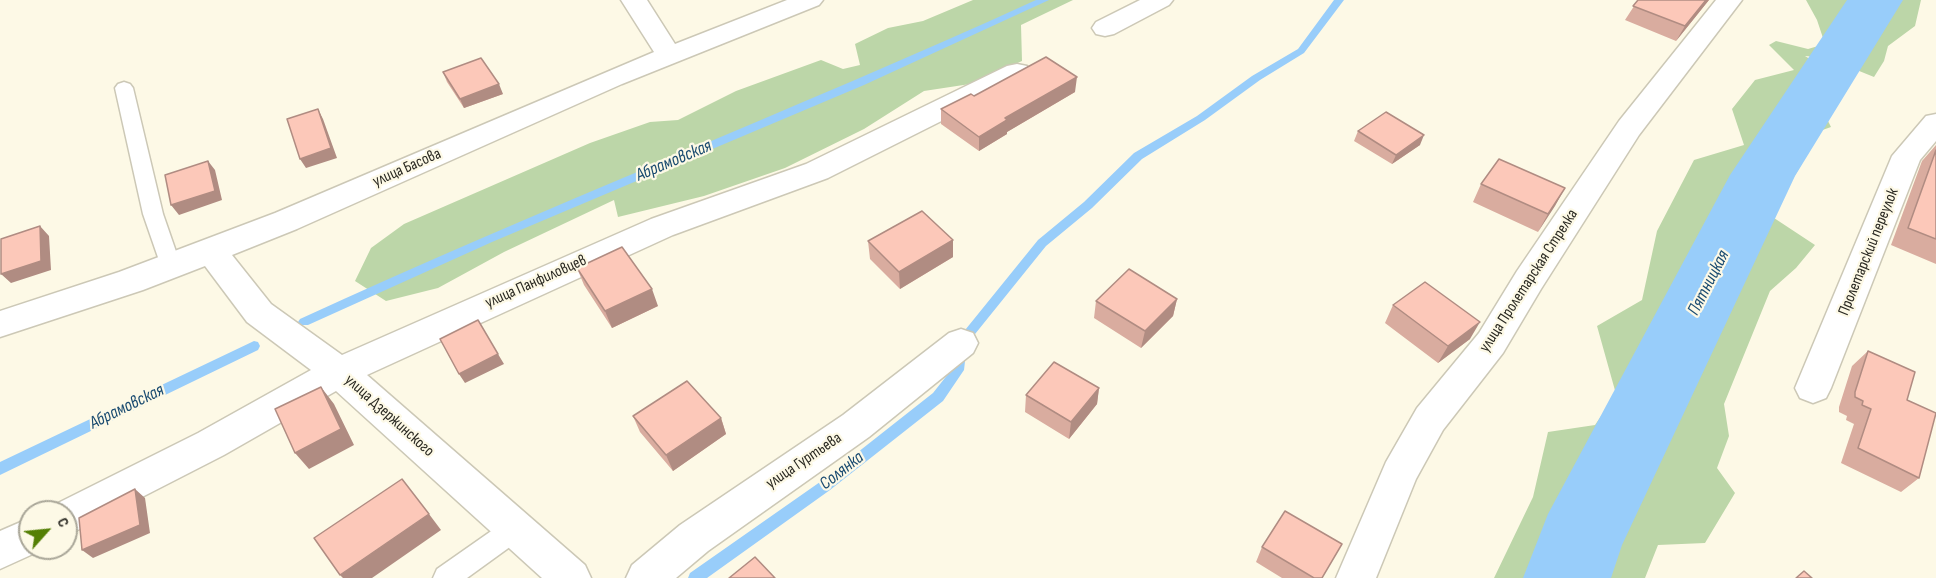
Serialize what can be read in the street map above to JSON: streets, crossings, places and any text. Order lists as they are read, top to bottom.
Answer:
{
  "streets": {
    "street": [
      "улица Басова",
      "Пролетарский переулок",
      "улица Пролетарская Стрелка",
      "улица Панфиловцев",
      "улица Дзержинского",
      "улица Гуртьева"
    ]
  },
  "crossings": [
    ["улица Басова", "улица Дзержинского"],
    ["улица Панфиловцев", "улица Дзержинского"]
  ],
  "water": ["Абрамовская", "Пятницкая", "Солянка"],
  "north": "top right"
}
